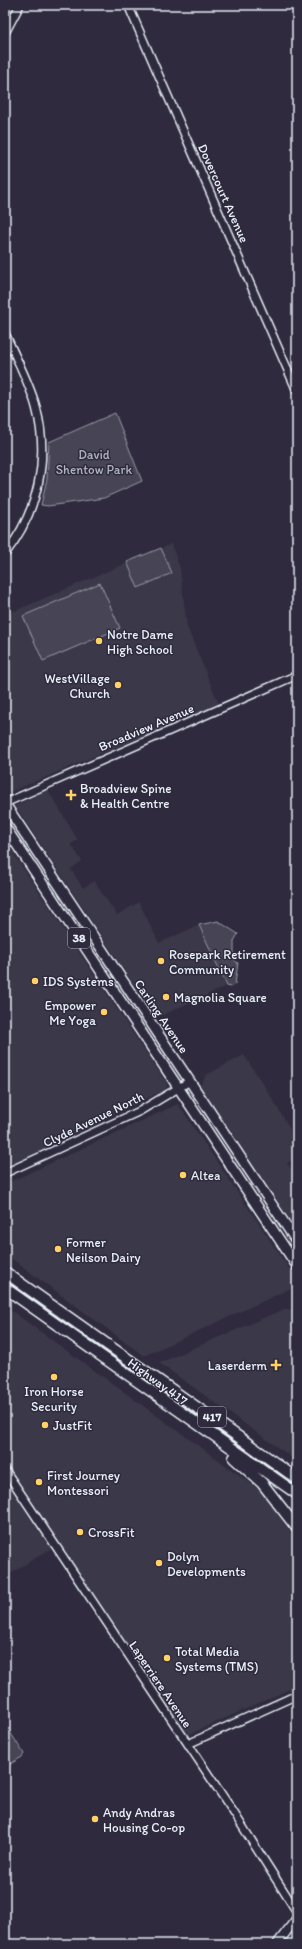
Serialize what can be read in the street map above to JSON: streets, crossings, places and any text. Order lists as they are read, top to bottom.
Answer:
{
  "streets": {
    "highway": ["Highway 417", "417"],
    "main road": ["38", "Carling Avenue"],
    "street": [
      "Dovercourt Avenue",
      "Broadview Avenue",
      "Clyde Avenue North",
      "Laperriere Avenue"
    ]
  },
  "crossings": [
    ["Broadview Avenue", "Carling Avenue"],
    ["Carling Avenue", "Clyde Avenue North"]
  ],
  "parks": ["David Shentow Park"],
  "places": {
    "other": [
      "Notre Dame High School",
      "WestVillage Church",
      "Rosepark Retirement Community",
      "IDS Systems",
      "Magnolia Square",
      "Empower Me Yoga",
      "Altea",
      "Former Neilson Dairy",
      "Iron Horse Security",
      "JustFit",
      "First Journey Montessori",
      "CrossFit",
      "Dolyn Developments",
      "Total Media Systems (TMS)",
      "Andy Andras Housing Co-op"
    ],
    "health": ["Broadview Spine & Health Centre", "Laserderm"]
  }
}
